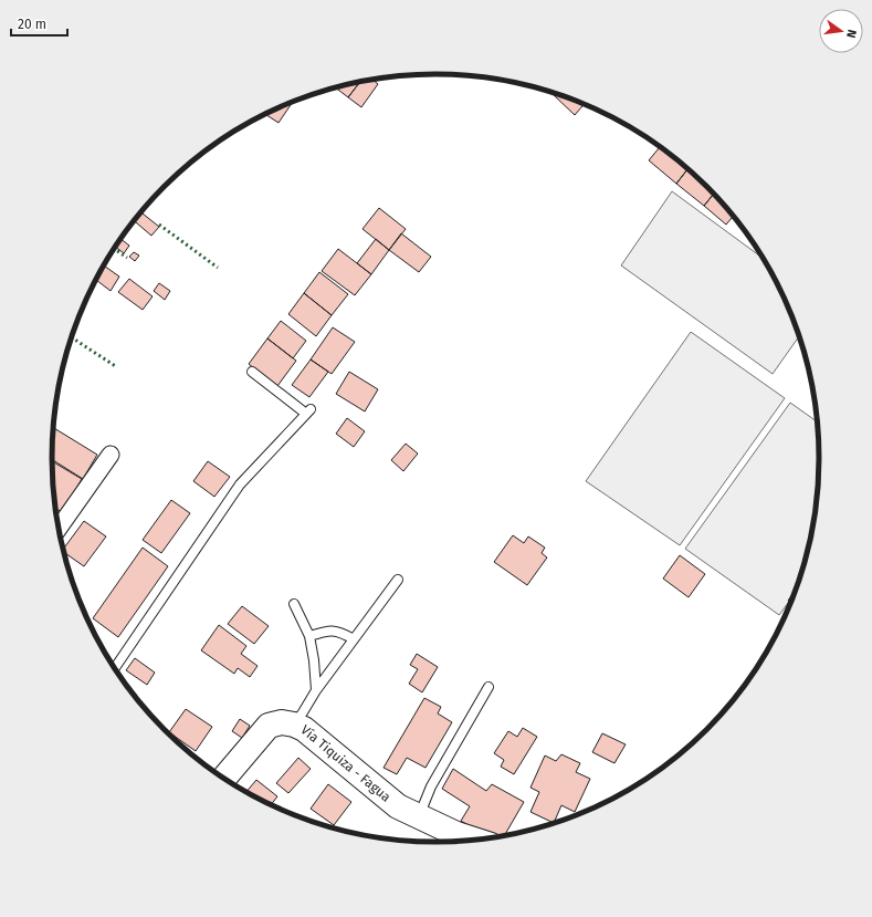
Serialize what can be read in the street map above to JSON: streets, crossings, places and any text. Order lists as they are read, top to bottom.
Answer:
{
  "streets": {
    "street": ["Vía Tiquiza - Fagua"]
  },
  "scale_bar": "20 m",
  "north": "right"
}
